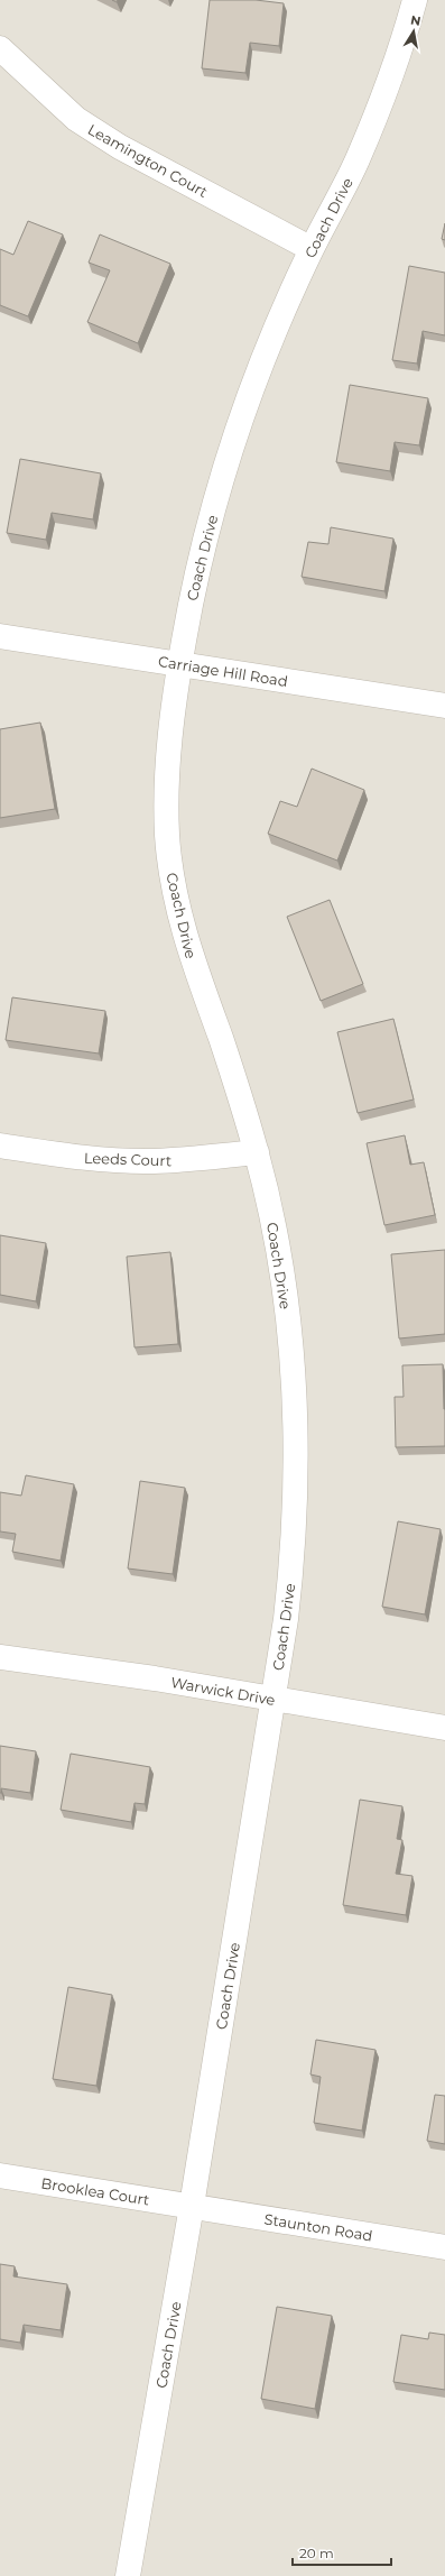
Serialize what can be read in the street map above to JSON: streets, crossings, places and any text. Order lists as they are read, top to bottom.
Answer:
{
  "streets": {
    "street": [
      "Leamington Court",
      "Coach Drive",
      "Carriage Hill Road",
      "Leeds Court",
      "Warwick Drive",
      "Brooklea Court",
      "Staunton Road"
    ]
  },
  "crossings": [
    ["Leamington Court", "Coach Drive"],
    ["Coach Drive", "Carriage Hill Road"],
    ["Coach Drive", "Leeds Court"],
    ["Coach Drive", "Warwick Drive"],
    ["Coach Drive", "Brooklea Court"],
    ["Coach Drive", "Staunton Road"],
    ["Brooklea Court", "Staunton Road"]
  ],
  "scale_bar": "20 m",
  "north": "top"
}
